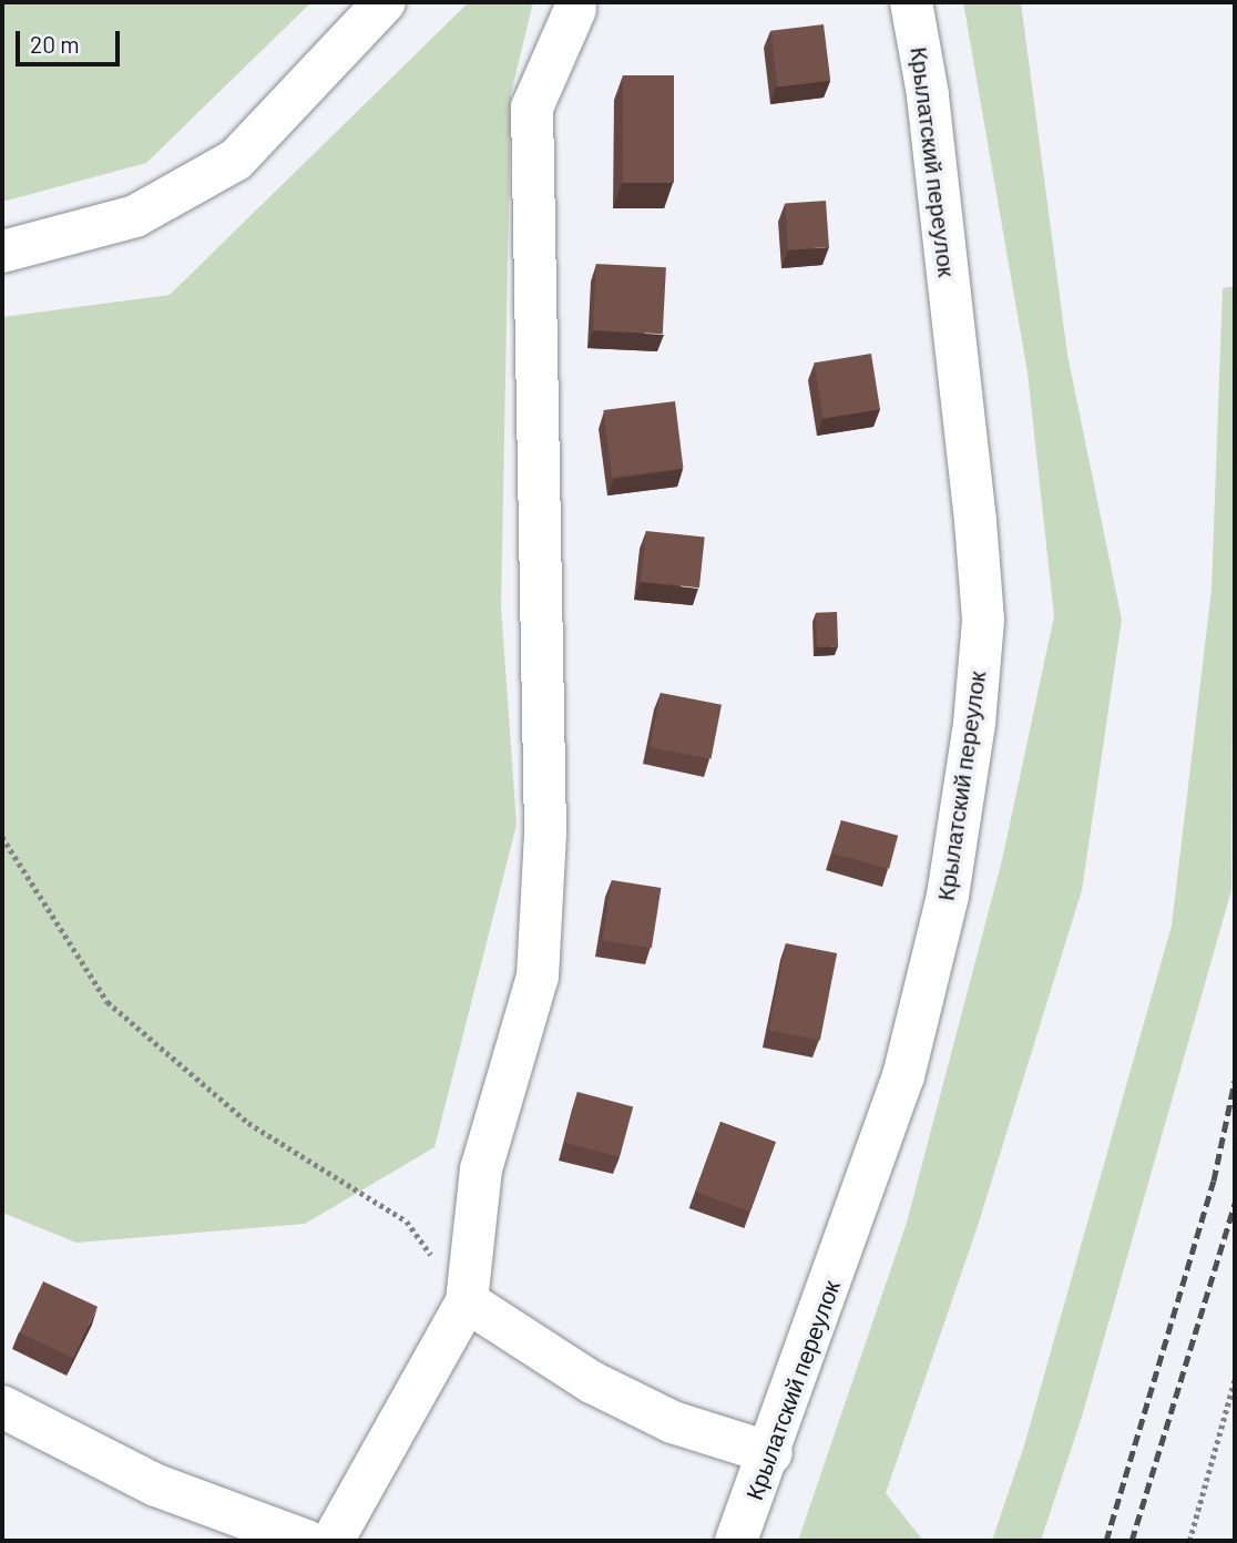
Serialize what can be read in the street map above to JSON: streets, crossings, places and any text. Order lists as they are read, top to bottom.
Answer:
{
  "streets": {
    "street": ["Крылатский переулок"]
  },
  "scale_bar": "20 m"
}
